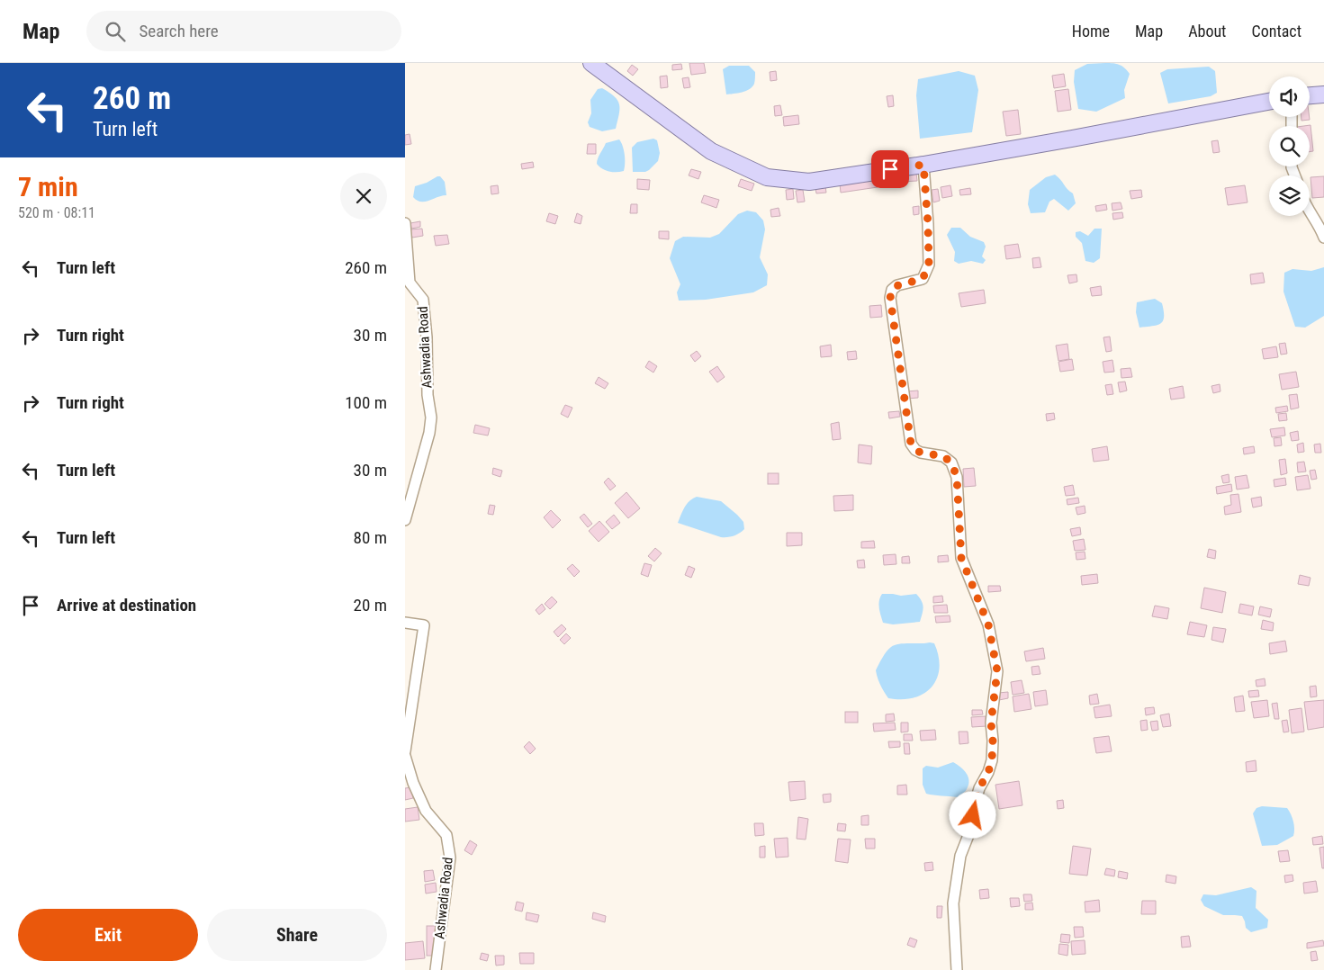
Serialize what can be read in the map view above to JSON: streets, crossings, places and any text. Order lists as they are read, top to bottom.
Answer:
{
  "streets": {
    "street": ["Ashwadia Road"]
  },
  "page": {
    "header": "Map",
    "search": "Search here",
    "nav": [
      "Home",
      "Map",
      "About",
      "Contact"
    ],
    "turn": ["260 m", "Turn left"],
    "heading": ["7 min", "520 m · 08:11"],
    "list": [
      {
        "name": "Turn left",
        "value": "260 m"
      },
      {
        "name": "Turn right",
        "value": "30 m"
      },
      {
        "name": "Turn right",
        "value": "100 m"
      },
      {
        "name": "Turn left",
        "value": "30 m"
      },
      {
        "name": "Turn left",
        "value": "80 m"
      },
      {
        "name": "Arrive at destination",
        "value": "20 m"
      }
    ],
    "buttons": ["Exit", "Share"]
  }
}
